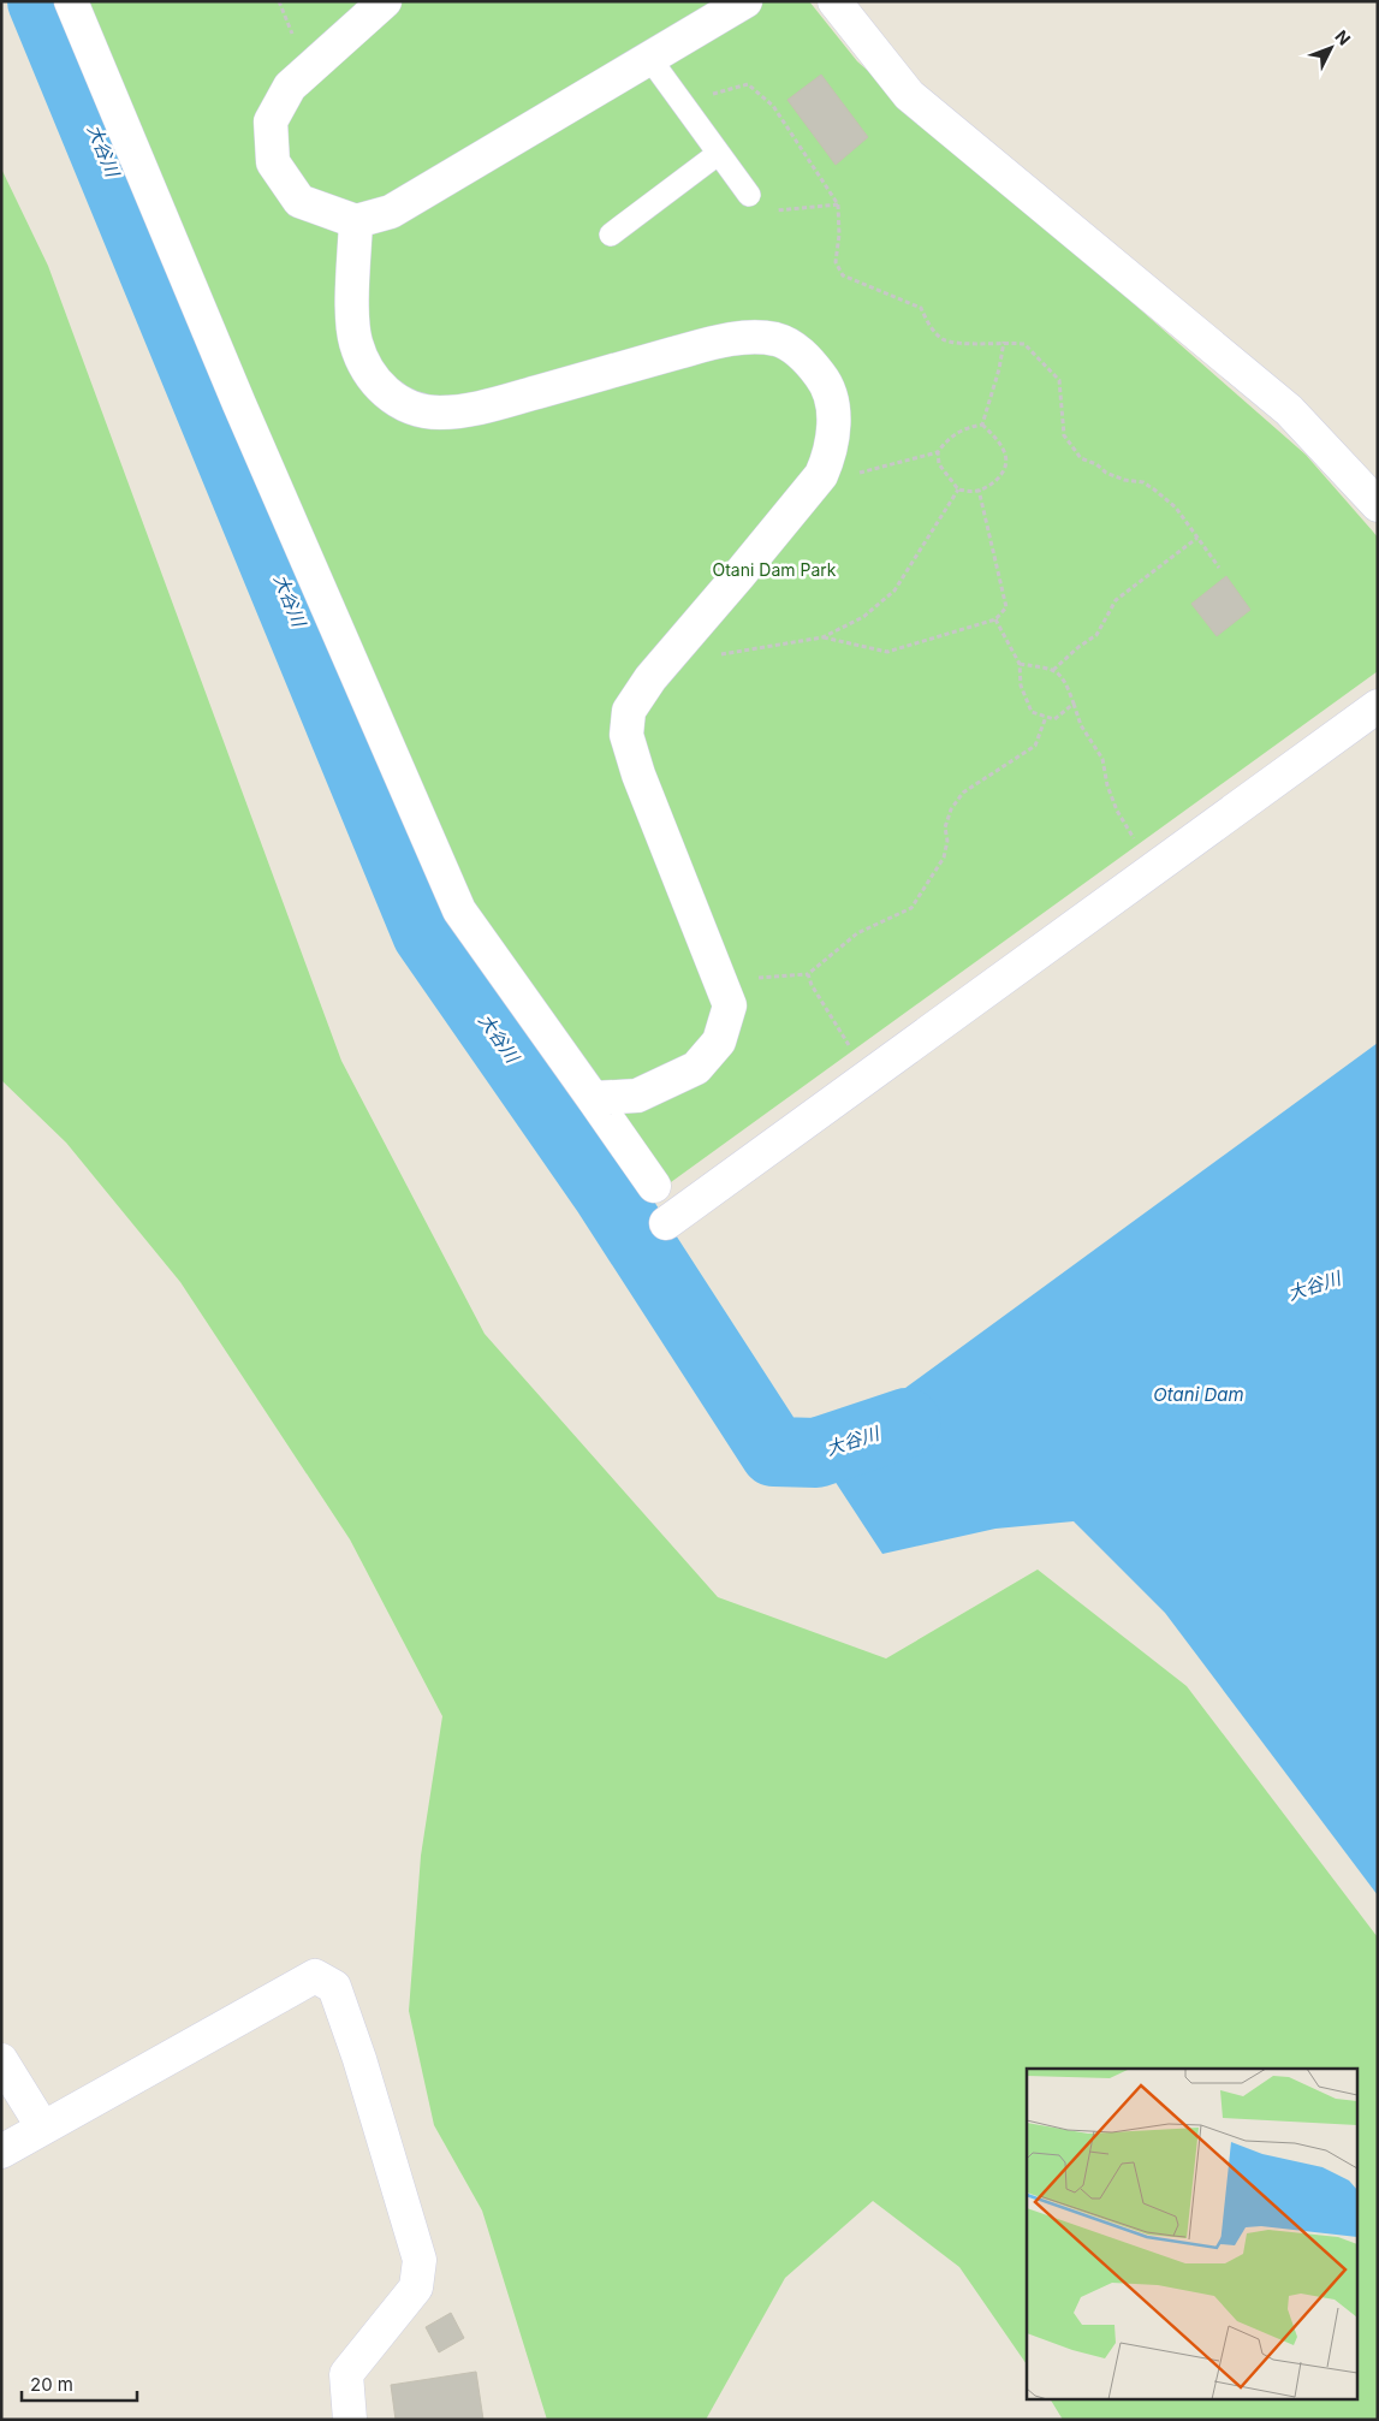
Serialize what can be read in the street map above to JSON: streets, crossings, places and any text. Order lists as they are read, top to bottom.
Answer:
{
  "water": ["大谷川", "Otani Dam"],
  "parks": ["Otani Dam Park"],
  "scale_bar": "20 m",
  "north": "top right"
}
